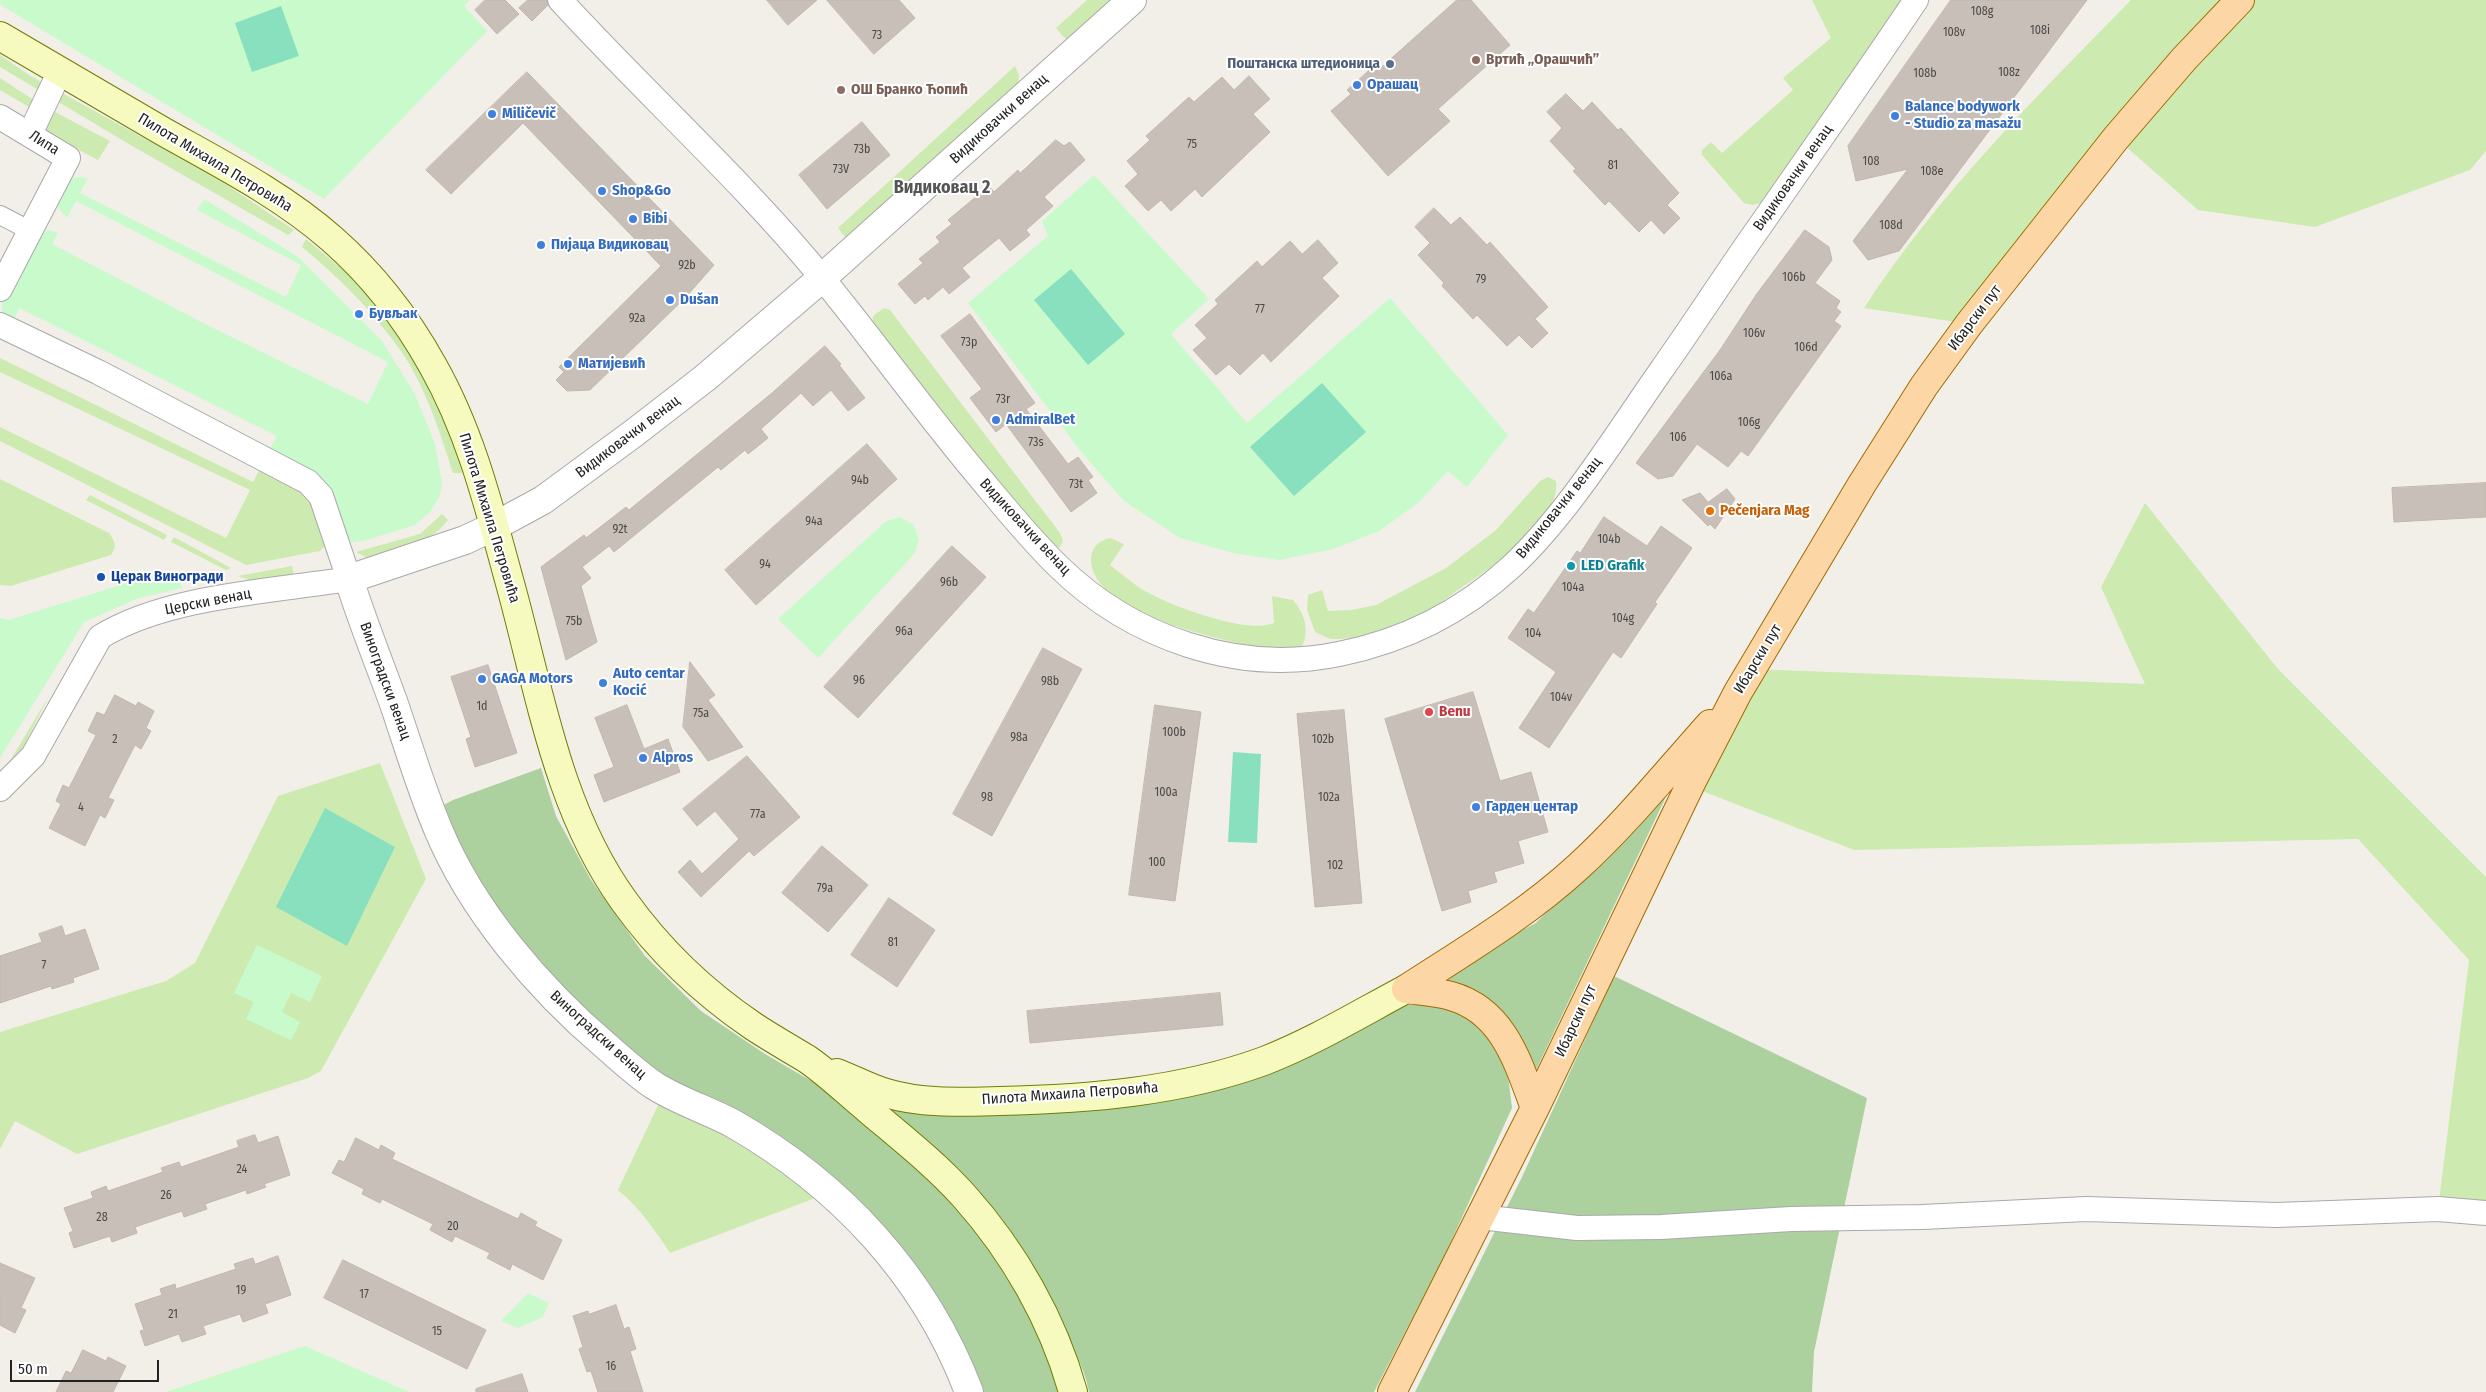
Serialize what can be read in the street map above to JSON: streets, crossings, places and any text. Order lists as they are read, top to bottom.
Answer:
{
  "streets": {
    "main road": ["Пилота Михаила Петровића", "Ибарски пут"],
    "street": [
      "Видиковачки венац",
      "Липа",
      "Церски венац",
      "Виноградски венац"
    ]
  },
  "crossings": [
    ["Видиковачки венац", "Пилота Михаила Петровића"],
    ["Видиковачки венац", "Церски венац"],
    ["Пилота Михаила Петровића", "Церски венац"],
    ["Церски венац", "Виноградски венац"]
  ],
  "districts": ["Видиковац 2"],
  "places": [
    "Вртић „Орашчић”",
    "Поштанска штедионица",
    "Орашац",
    "ОШ Бранко Ћопић",
    "Miličevič",
    "Balance bodywork - Studio za masažu",
    "Shop&Go",
    "Bibi",
    "Пијаца Видиковац",
    "Dušan",
    "Бувљак",
    "Матијевић",
    "AdmiralBet",
    "Pečenjara Mag",
    "LED Grafik",
    "Церак Виногради",
    "GAGA Motors",
    "Auto centar Kocić",
    "Benu",
    "Alpros",
    "Гарден центар"
  ],
  "house_numbers": [
    "108g",
    "108i",
    "108v",
    "73",
    "108z",
    "108b",
    "75",
    "73b",
    "108",
    "81",
    "73V",
    "108e",
    "108d",
    "92b",
    "106b",
    "79",
    "77",
    "92a",
    "106v",
    "73p",
    "106d",
    "106a",
    "73r",
    "106g",
    "106",
    "73s",
    "94b",
    "73t",
    "94a",
    "92t",
    "104b",
    "94",
    "96b",
    "104a",
    "104g",
    "75b",
    "96a",
    "104",
    "96",
    "98b",
    "104v",
    "1d",
    "75a",
    "100b",
    "98a",
    "2",
    "102b",
    "100a",
    "98",
    "102a",
    "4",
    "77a",
    "100",
    "102",
    "79a",
    "81",
    "7",
    "24",
    "26",
    "28",
    "20",
    "19",
    "17",
    "21",
    "15",
    "16"
  ],
  "scale_bar": "50 m"
}
